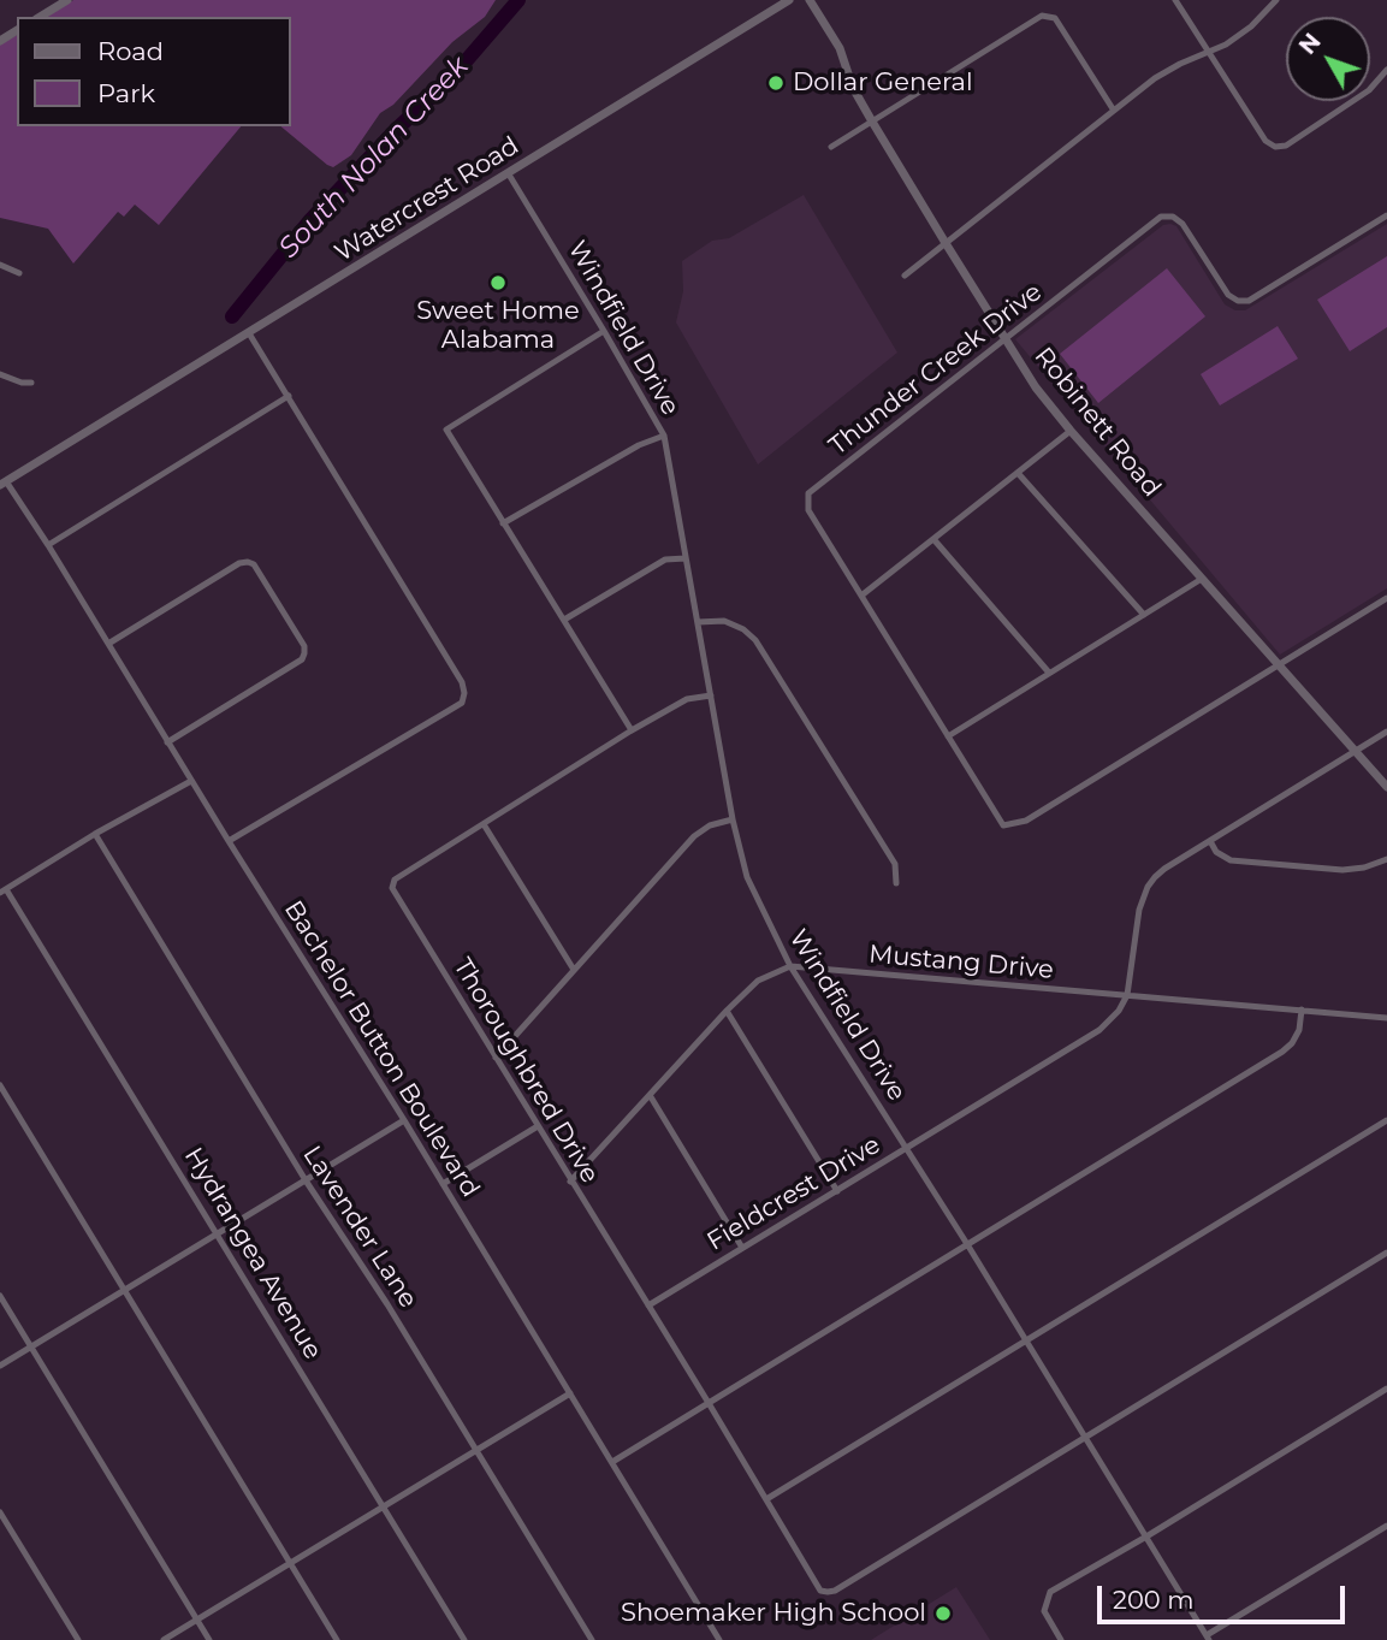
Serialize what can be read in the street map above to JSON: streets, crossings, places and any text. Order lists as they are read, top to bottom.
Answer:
{
  "streets": {
    "street": [
      "Watercrest Road",
      "Windfield Drive",
      "Thunder Creek Drive",
      "Robinett Road",
      "Mustang Drive",
      "Bachelor Button Boulevard",
      "Thoroughbred Drive",
      "Fieldcrest Drive",
      "Lavender Lane",
      "Hydrangea Avenue"
    ]
  },
  "crossings": [
    ["Watercrest Road", "Windfield Drive"],
    ["Watercrest Road", "Bachelor Button Boulevard"],
    ["Windfield Drive", "Mustang Drive"],
    ["Windfield Drive", "Thoroughbred Drive"],
    ["Windfield Drive", "Fieldcrest Drive"],
    ["Thunder Creek Drive", "Robinett Road"],
    ["Robinett Road", "Fieldcrest Drive"],
    ["Mustang Drive", "Fieldcrest Drive"],
    ["Thoroughbred Drive", "Fieldcrest Drive"]
  ],
  "water": ["South Nolan Creek"],
  "places": ["Dollar General", "Sweet Home Alabama", "Shoemaker High School"],
  "legend": ["Road", "Park"],
  "scale_bar": "200 m",
  "north": "top left"
}
